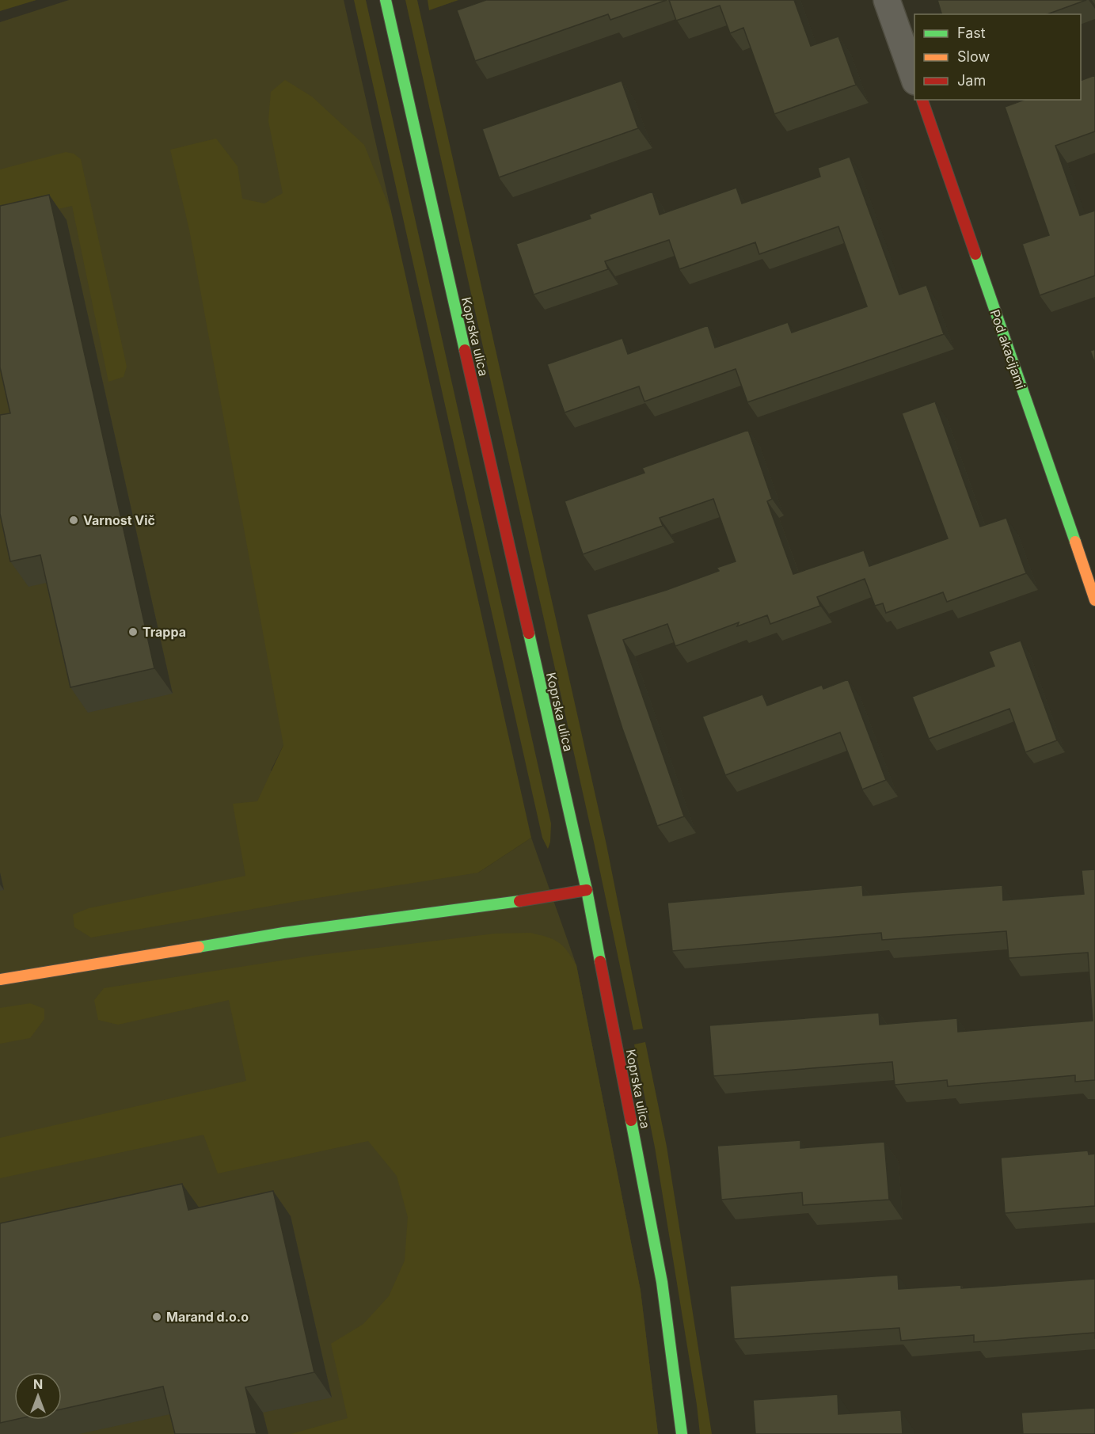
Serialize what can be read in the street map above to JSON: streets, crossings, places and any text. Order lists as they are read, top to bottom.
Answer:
{
  "streets": {
    "street": ["Koprska ulica", "Pod akacijami"]
  },
  "places": ["Varnost Vič", "Trappa", "Marand d.o.o"],
  "legend": ["Fast", "Slow", "Jam"],
  "north": "top"
}
